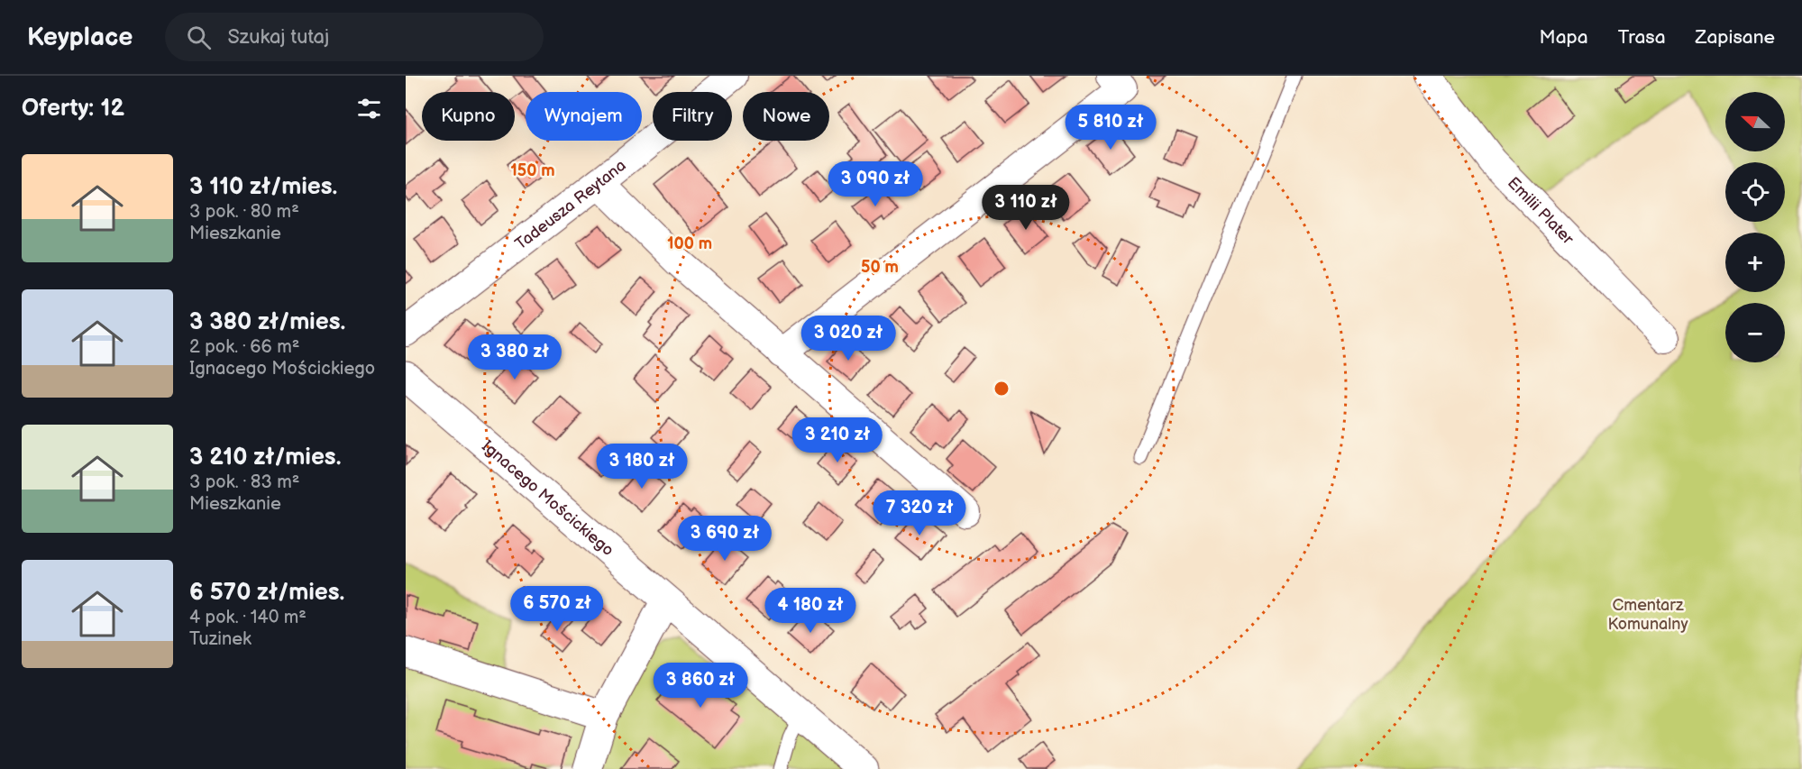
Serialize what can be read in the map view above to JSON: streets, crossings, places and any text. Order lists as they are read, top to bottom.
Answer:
{
  "streets": {
    "street": ["Tadeusza Reytana", "Emilii Plater", "Ignacego Mościckiego"]
  },
  "parks": ["Cmentarz Komunalny"],
  "north": "left",
  "page": {
    "header": "Keyplace",
    "search": "Szukaj tutaj",
    "nav": ["Mapa", "Trasa", "Zapisane"],
    "heading": "Oferty: 12",
    "map_buttons": ["+", "−"],
    "chip": [
      "Kupno",
      "Wynajem",
      "Filtry",
      "Nowe"
    ],
    "price": [
      "5 810 zł",
      "3 090 zł",
      "3 110 zł",
      "3 020 zł",
      "3 380 zł",
      "3 210 zł",
      "3 180 zł",
      "7 320 zł",
      "3 690 zł",
      "6 570 zł",
      "4 180 zł",
      "3 860 zł"
    ],
    "list": [
      {
        "name": "3 110 zł/mies.",
        "note": "3 pok. · 80 m² · Mieszkanie"
      },
      {
        "name": "3 380 zł/mies.",
        "note": "2 pok. · 66 m² · Ignacego Mościckiego"
      },
      {
        "name": "3 210 zł/mies.",
        "note": "3 pok. · 83 m² · Mieszkanie"
      },
      {
        "name": "6 570 zł/mies.",
        "note": "4 pok. · 140 m² · Tuzinek"
      }
    ]
  },
  "rings": ["150 m", "100 m", "50 m"]
}
